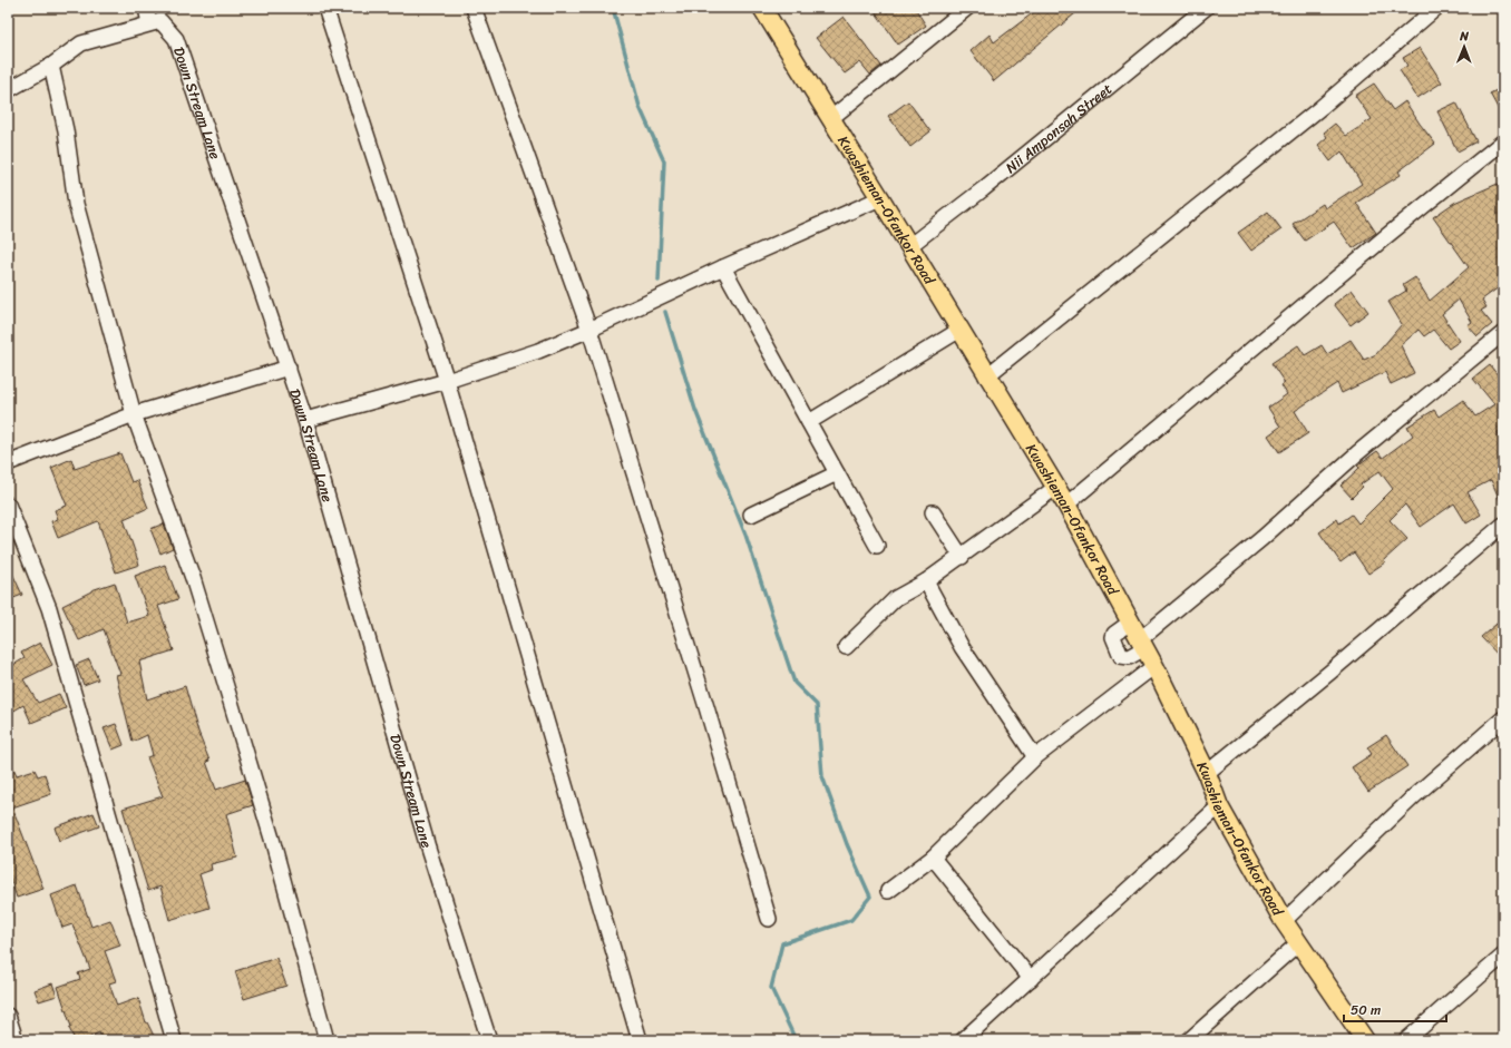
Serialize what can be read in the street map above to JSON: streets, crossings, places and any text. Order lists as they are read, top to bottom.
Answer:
{
  "streets": {
    "main road": ["Kwashieman-Ofankor Road"],
    "street": ["Down Stream Lane", "Nii Amponsah Street"]
  },
  "crossings": [
    ["Nii Amponsah Street", "Kwashieman-Ofankor Road"]
  ],
  "scale_bar": "50 m",
  "north": "top"
}
